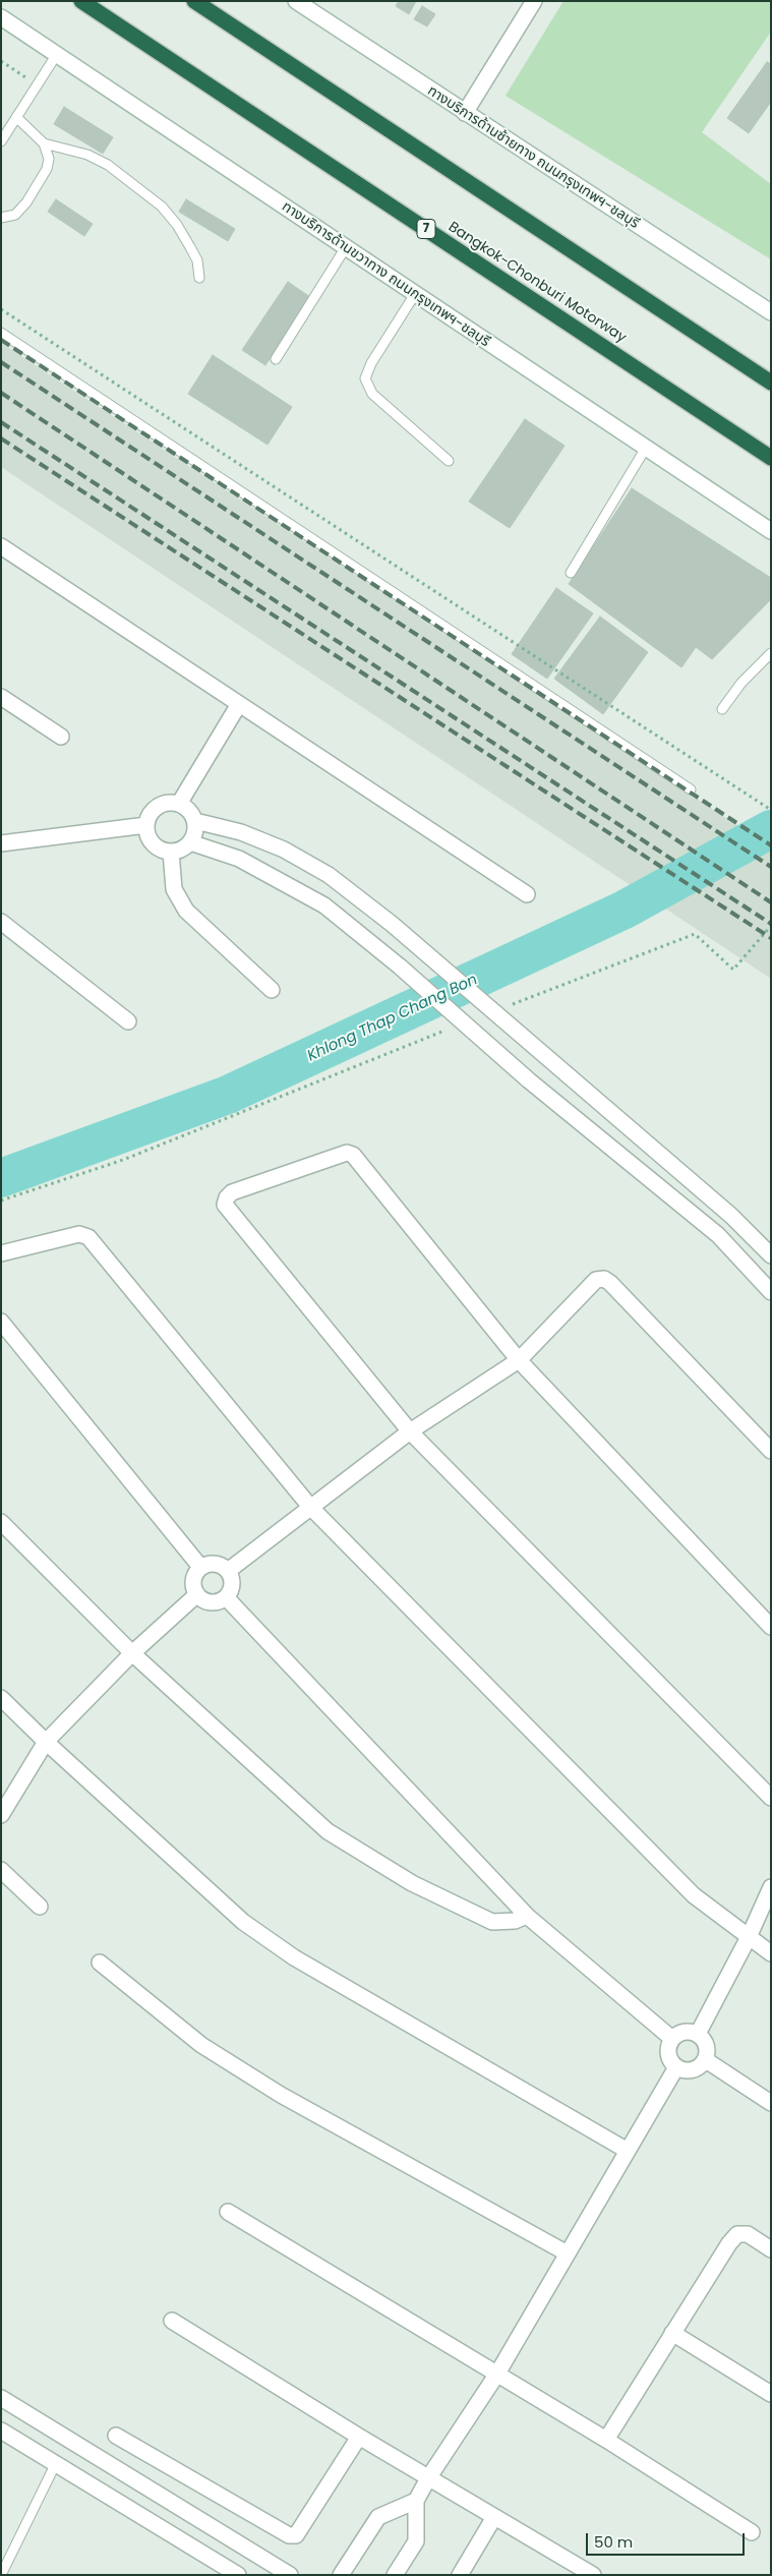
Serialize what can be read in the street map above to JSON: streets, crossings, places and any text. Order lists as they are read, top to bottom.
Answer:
{
  "streets": {
    "highway": ["7", "Bangkok-Chonburi Motorway"],
    "street": ["ทางบริการด้านซ้ายทาง ถนนกรุงเทพฯ-ชลบุรี", "ทางบริการด้านขวาทาง ถนนกรุงเทพฯ-ชลบุรี"]
  },
  "water": ["Khlong Thap Chang Bon"],
  "scale_bar": "50 m"
}
